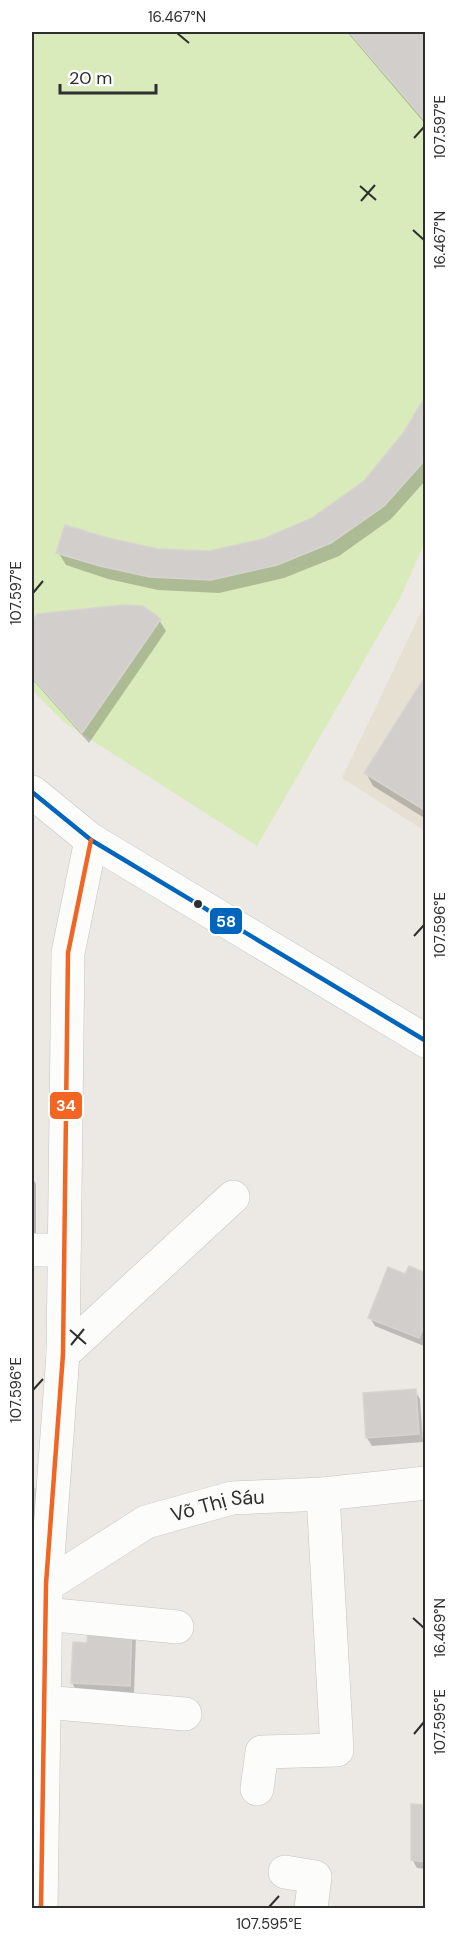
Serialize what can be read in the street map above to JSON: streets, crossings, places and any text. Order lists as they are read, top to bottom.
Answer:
{
  "streets": {
    "street": ["Võ Thị Sáu"]
  },
  "lines": ["transit line 58", "transit line 34"],
  "scale_bar": "20 m",
  "coordinates": [
    "16.467°N",
    "107.597°E",
    "107.596°E",
    "16.469°N",
    "107.595°E"
  ]
}
